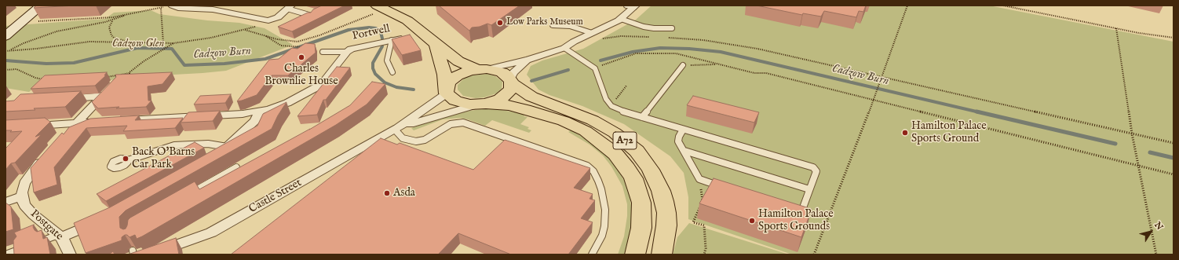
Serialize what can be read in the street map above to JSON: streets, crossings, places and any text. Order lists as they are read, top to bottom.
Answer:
{
  "streets": {
    "main road": ["A72"],
    "street": ["Portwell", "Castle Street", "Postgate"]
  },
  "crossings": [
    ["A72", "Castle Street"]
  ],
  "water": ["Cadzow Burn"],
  "parks": ["Cadzow Glen"],
  "places": [
    "Low Parks Museum",
    "Charles Brownlie House",
    "Hamilton Palace Sports Ground",
    "Back O'Barns Car Park",
    "Asda",
    "Hamilton Palace Sports Grounds"
  ],
  "north": "top right"
}
